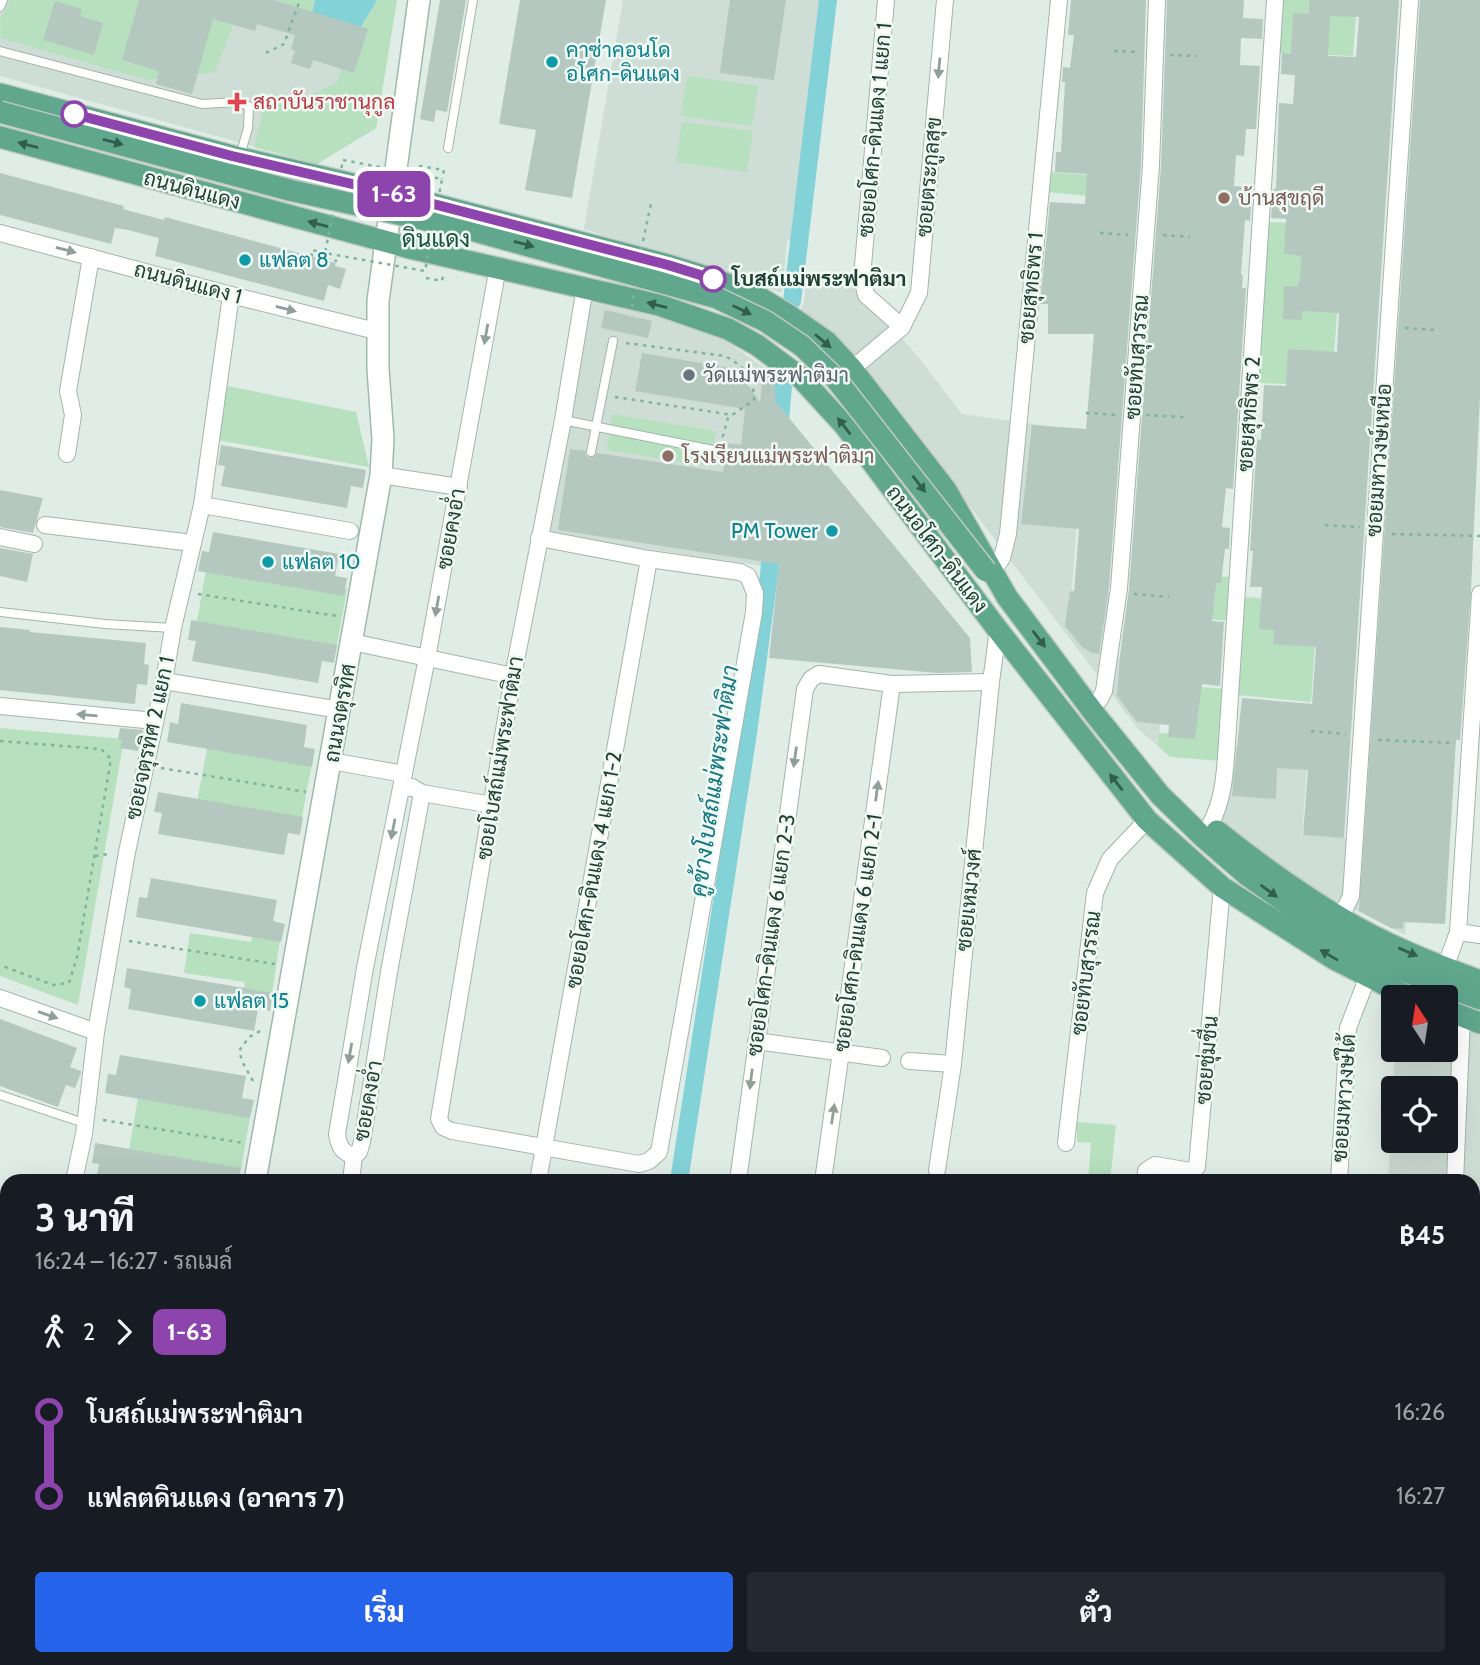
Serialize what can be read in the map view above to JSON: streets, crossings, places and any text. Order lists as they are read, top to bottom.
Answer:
{
  "streets": {
    "main road": ["ถนนดินแดง", "ถนนอโศก-ดินแดง"],
    "street": [
      "ซอยอโศก-ดินแดง 1 แยก 1",
      "ซอยตระกูลสุข",
      "ถนนดินแดง 1",
      "ซอยสุทธิพร 1",
      "ซอยทับสุวรรณ",
      "ซอยสุทธิพร 2",
      "ซอยมหาวงษ์เหนือ",
      "ซอยคงอ่ำ",
      "ถนนจตุรทิศ",
      "ซอยจตุรทิศ 2 แยก 1",
      "ซอยโบสถ์แม่พระฟาติมา",
      "ซอยอโศก-ดินแดง 4 แยก 1-2",
      "ซอยเหมวงศ์",
      "ซอยอโศก-ดินแดง 6 แยก 2-1",
      "ซอยอโศก-ดินแดง 6 แยก 2-3",
      "ซอยชุ่มชื่น",
      "ซอยมหาวงษ์ใต้"
    ]
  },
  "crossings": [
    ["ซอยอโศก-ดินแดง 1 แยก 1", "ซอยตระกูลสุข"],
    ["ซอยตระกูลสุข", "ถนนอโศก-ดินแดง"],
    ["ถนนดินแดง", "ซอยสุทธิพร 1"],
    ["ถนนดินแดง", "ถนนอโศก-ดินแดง"],
    ["ถนนดินแดง", "ถนนจตุรทิศ"],
    ["ถนนดินแดง 1", "ถนนจตุรทิศ"],
    ["ถนนดินแดง 1", "ซอยจตุรทิศ 2 แยก 1"],
    ["ซอยสุทธิพร 1", "ถนนอโศก-ดินแดง"],
    ["ซอยทับสุวรรณ", "ถนนอโศก-ดินแดง"],
    ["ซอยสุทธิพร 2", "ถนนอโศก-ดินแดง"],
    ["ซอยมหาวงษ์เหนือ", "ถนนอโศก-ดินแดง"],
    ["ซอยคงอ่ำ", "ถนนอโศก-ดินแดง"],
    ["ถนนอโศก-ดินแดง", "ถนนจตุรทิศ"],
    ["ถนนอโศก-ดินแดง", "ซอยโบสถ์แม่พระฟาติมา"],
    ["ถนนอโศก-ดินแดง", "ซอยเหมวงศ์"],
    ["ถนนอโศก-ดินแดง", "ซอยชุ่มชื่น"],
    ["ถนนอโศก-ดินแดง", "ซอยมหาวงษ์ใต้"],
    ["ซอยโบสถ์แม่พระฟาติมา", "ซอยอโศก-ดินแดง 4 แยก 1-2"],
    ["ซอยอโศก-ดินแดง 6 แยก 2-1", "ซอยอโศก-ดินแดง 6 แยก 2-3"]
  ],
  "one_way": [
    "ซอยตระกูลสุข",
    "ถนนดินแดง 1",
    "ซอยอโศก-ดินแดง 6 แยก 2-1",
    "ซอยอโศก-ดินแดง 6 แยก 2-3"
  ],
  "districts": ["ดินแดง"],
  "water": ["คูข้างโบสถ์แม่พระฟาติมา"],
  "places": {
    "other": [
      "คาซ่าคอนโด อโศก-ดินแดง",
      "บ้านสุขฤดี",
      "แฟลต 8",
      "โบสถ์แม่พระฟาติมา",
      "วัดแม่พระฟาติมา",
      "โรงเรียนแม่พระฟาติมา",
      "PM Tower",
      "แฟลต 10",
      "แฟลต 15"
    ],
    "health": ["สถาบันราชานุกูล"]
  },
  "lines": ["bus line 1-63"],
  "north": "top",
  "page": {
    "on_map": "1-63",
    "heading": ["3 นาที", "16:24 – 16:27 · รถเมล์", "฿45"],
    "legs": ["2", "1-63"],
    "list": [
      {
        "name": "โบสถ์แม่พระฟาติมา",
        "value": "16:26"
      },
      {
        "name": "แฟลตดินแดง (อาคาร 7)",
        "value": "16:27"
      }
    ],
    "buttons": ["เริ่ม", "ตั๋ว"]
  }
}
